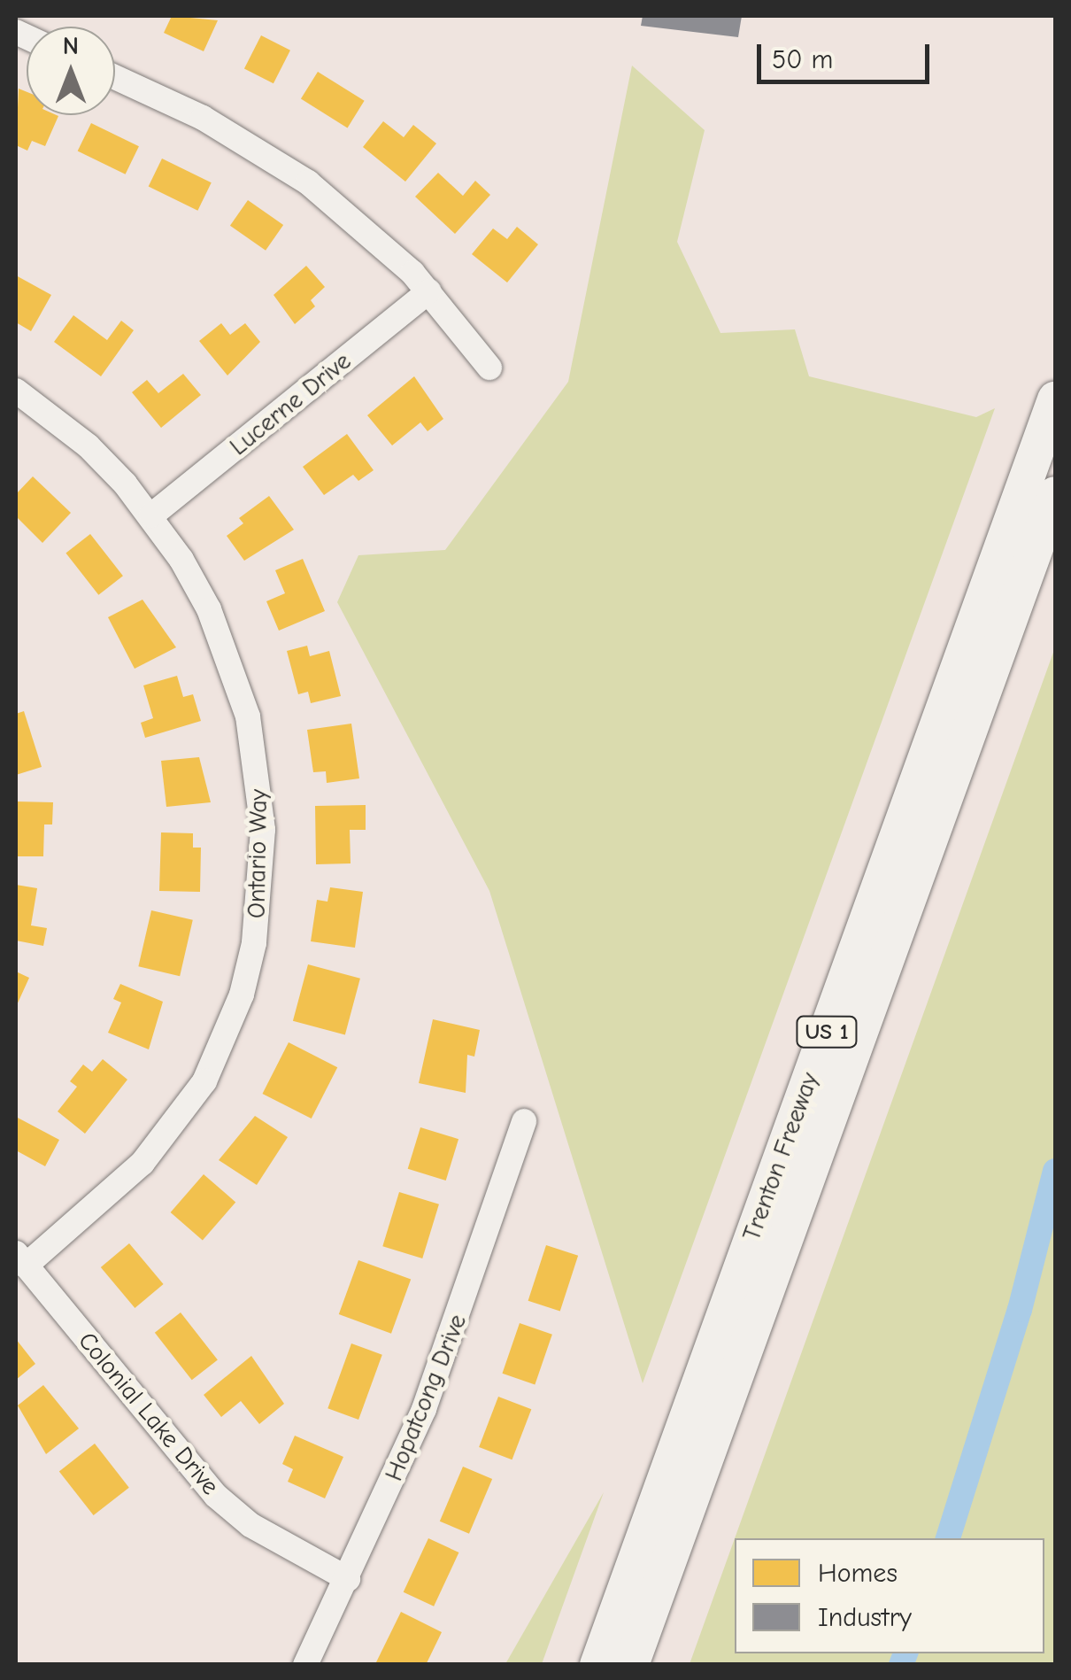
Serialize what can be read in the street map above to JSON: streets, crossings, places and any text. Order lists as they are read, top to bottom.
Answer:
{
  "streets": {
    "highway": ["US 1", "Trenton Freeway"],
    "street": [
      "Lucerne Drive",
      "Ontario Way",
      "Hopatcong Drive",
      "Colonial Lake Drive"
    ]
  },
  "crossings": [
    ["Lucerne Drive", "Ontario Way"],
    ["Ontario Way", "Colonial Lake Drive"],
    ["Hopatcong Drive", "Colonial Lake Drive"]
  ],
  "legend": ["Homes", "Industry"],
  "scale_bar": "50 m",
  "north": "top"
}
